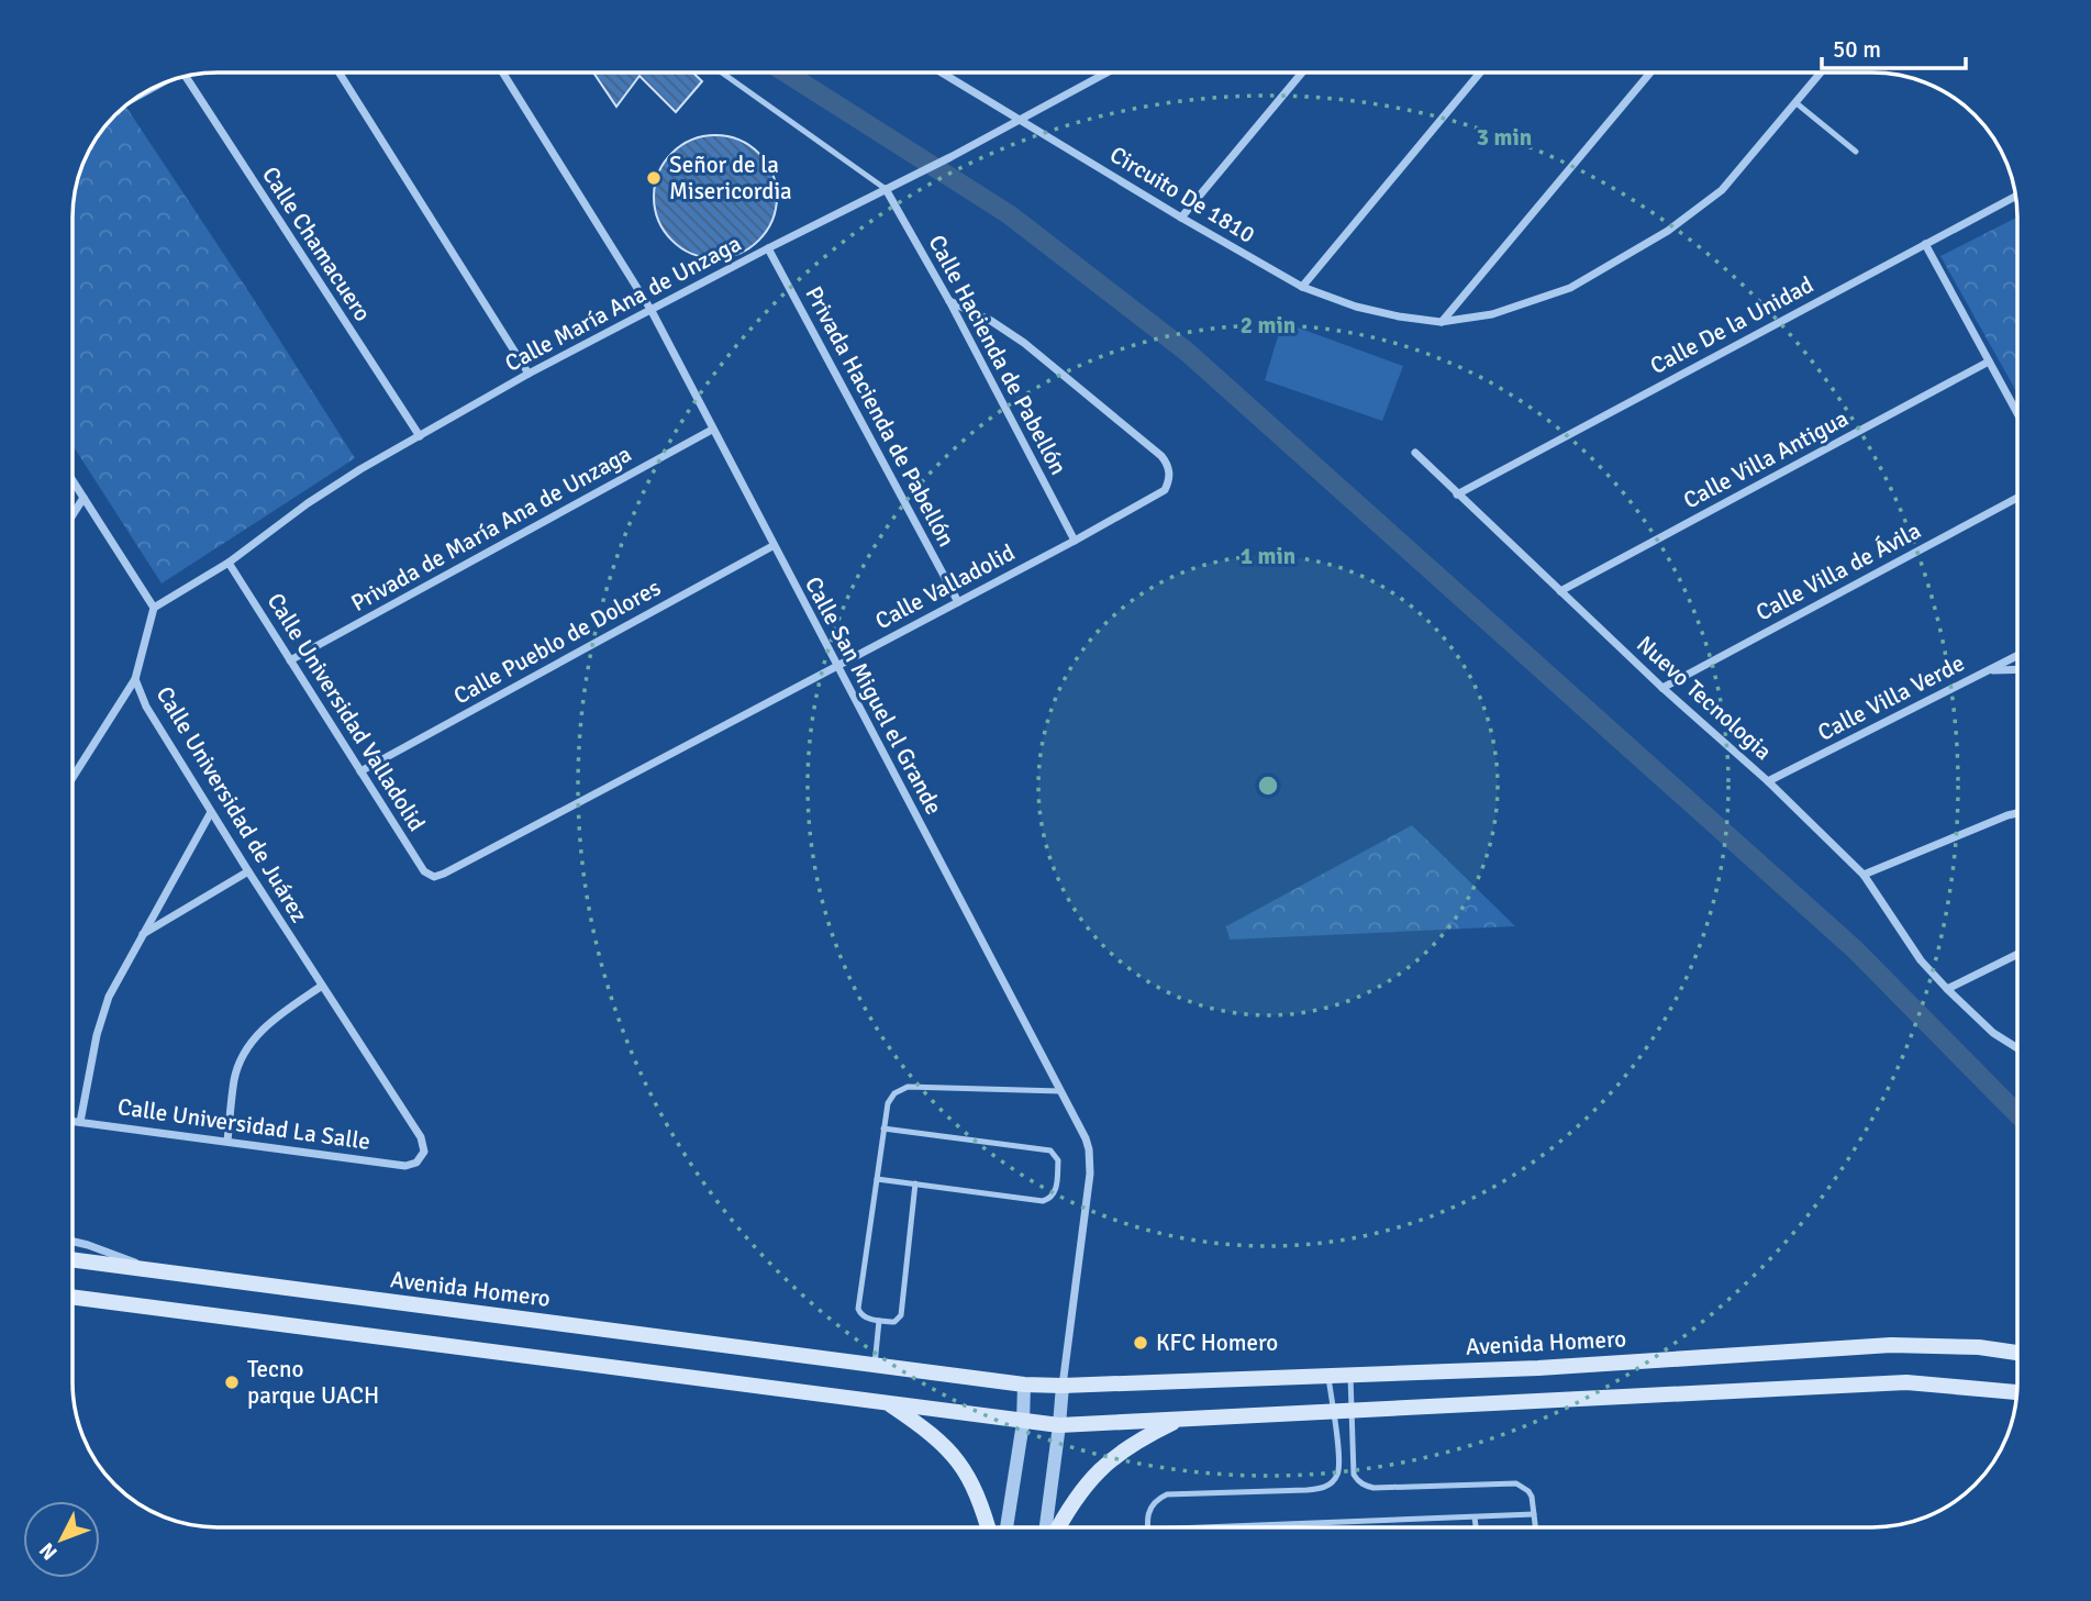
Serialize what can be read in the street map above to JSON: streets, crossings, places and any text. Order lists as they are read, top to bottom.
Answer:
{
  "streets": {
    "main road": ["Avenida Homero"],
    "street": [
      "Circuito De 1810",
      "Calle Chamacuero",
      "Calle María Ana de Unzaga",
      "Calle De la Unidad",
      "Calle Hacienda de Pabellón",
      "Privada Hacienda de Pabellón",
      "Calle Villa Antigua",
      "Privada de María Ana de Unzaga",
      "Calle Villa de Ávila",
      "Calle Valladolid",
      "Calle Pueblo de Dolores",
      "Calle San Miguel el Grande",
      "Nuevo Tecnologia",
      "Calle Villa Verde",
      "Calle Universidad Valladolid",
      "Calle Universidad de Juárez",
      "Calle Universidad La Salle"
    ]
  },
  "crossings": [
    ["Circuito De 1810", "Calle María Ana de Unzaga"],
    ["Calle Chamacuero", "Calle María Ana de Unzaga"],
    ["Calle María Ana de Unzaga", "Calle Hacienda de Pabellón"],
    ["Calle María Ana de Unzaga", "Privada Hacienda de Pabellón"],
    ["Calle María Ana de Unzaga", "Calle San Miguel el Grande"],
    ["Calle María Ana de Unzaga", "Calle Universidad Valladolid"],
    ["Calle María Ana de Unzaga", "Calle Universidad de Juárez"],
    ["Calle De la Unidad", "Nuevo Tecnologia"],
    ["Calle Hacienda de Pabellón", "Calle Valladolid"],
    ["Privada Hacienda de Pabellón", "Calle Valladolid"],
    ["Calle Villa Antigua", "Nuevo Tecnologia"],
    ["Privada de María Ana de Unzaga", "Calle San Miguel el Grande"],
    ["Privada de María Ana de Unzaga", "Calle Universidad Valladolid"],
    ["Calle Villa de Ávila", "Nuevo Tecnologia"],
    ["Calle Valladolid", "Calle San Miguel el Grande"],
    ["Calle Valladolid", "Calle Universidad Valladolid"],
    ["Calle Pueblo de Dolores", "Calle San Miguel el Grande"],
    ["Calle Pueblo de Dolores", "Calle Universidad Valladolid"],
    ["Calle San Miguel el Grande", "Avenida Homero"],
    ["Nuevo Tecnologia", "Calle Villa Verde"],
    ["Calle Universidad de Juárez", "Calle Universidad La Salle"]
  ],
  "places": ["Señor de la Misericordia", "KFC Homero", "Tecno parque UACH"],
  "scale_bar": "50 m",
  "north": "bottom left",
  "rings": ["3 min", "2 min", "1 min"]
}
